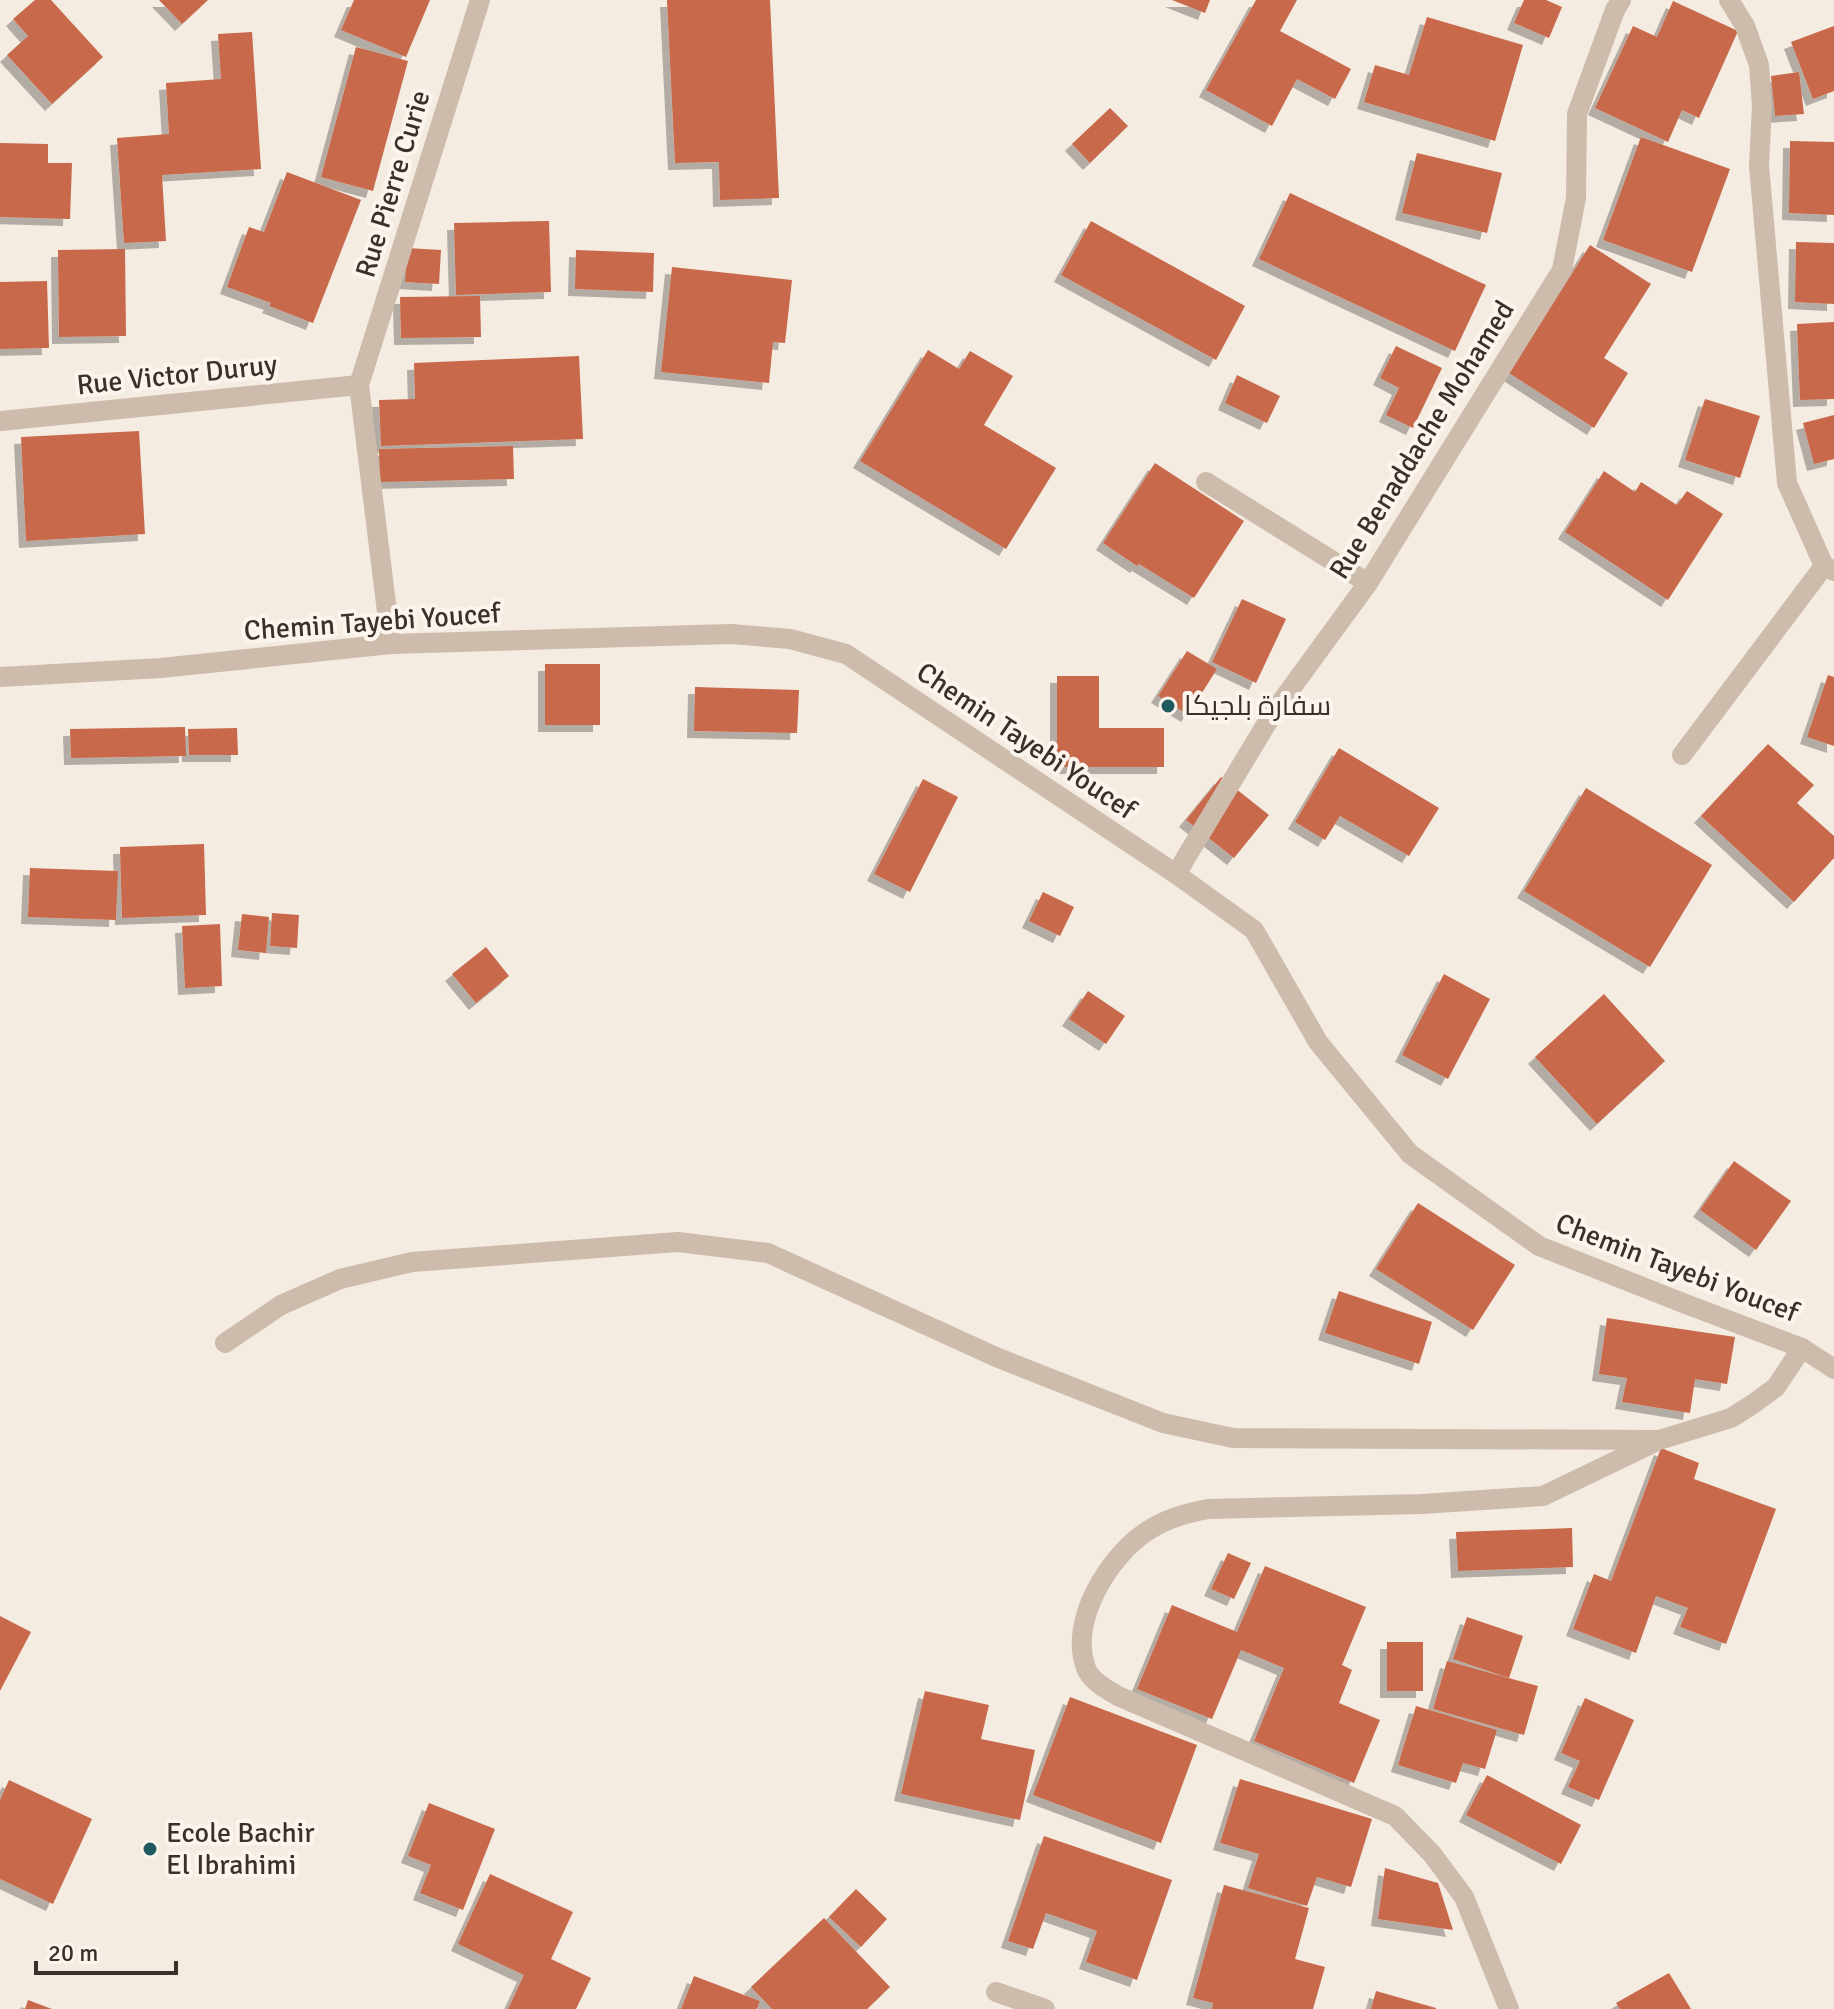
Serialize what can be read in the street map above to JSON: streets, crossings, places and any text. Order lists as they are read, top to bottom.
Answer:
{
  "streets": {
    "street": [
      "Rue Pierre Curie",
      "Rue Victor Duruy",
      "Rue Benaddache Mohamed",
      "Chemin Tayebi Youcef"
    ]
  },
  "crossings": [
    ["Rue Pierre Curie", "Rue Victor Duruy"],
    ["Rue Benaddache Mohamed", "Chemin Tayebi Youcef"]
  ],
  "places": ["سفارة بلجيكا", "Ecole Bachir El Ibrahimi"],
  "scale_bar": "20 m"
}
